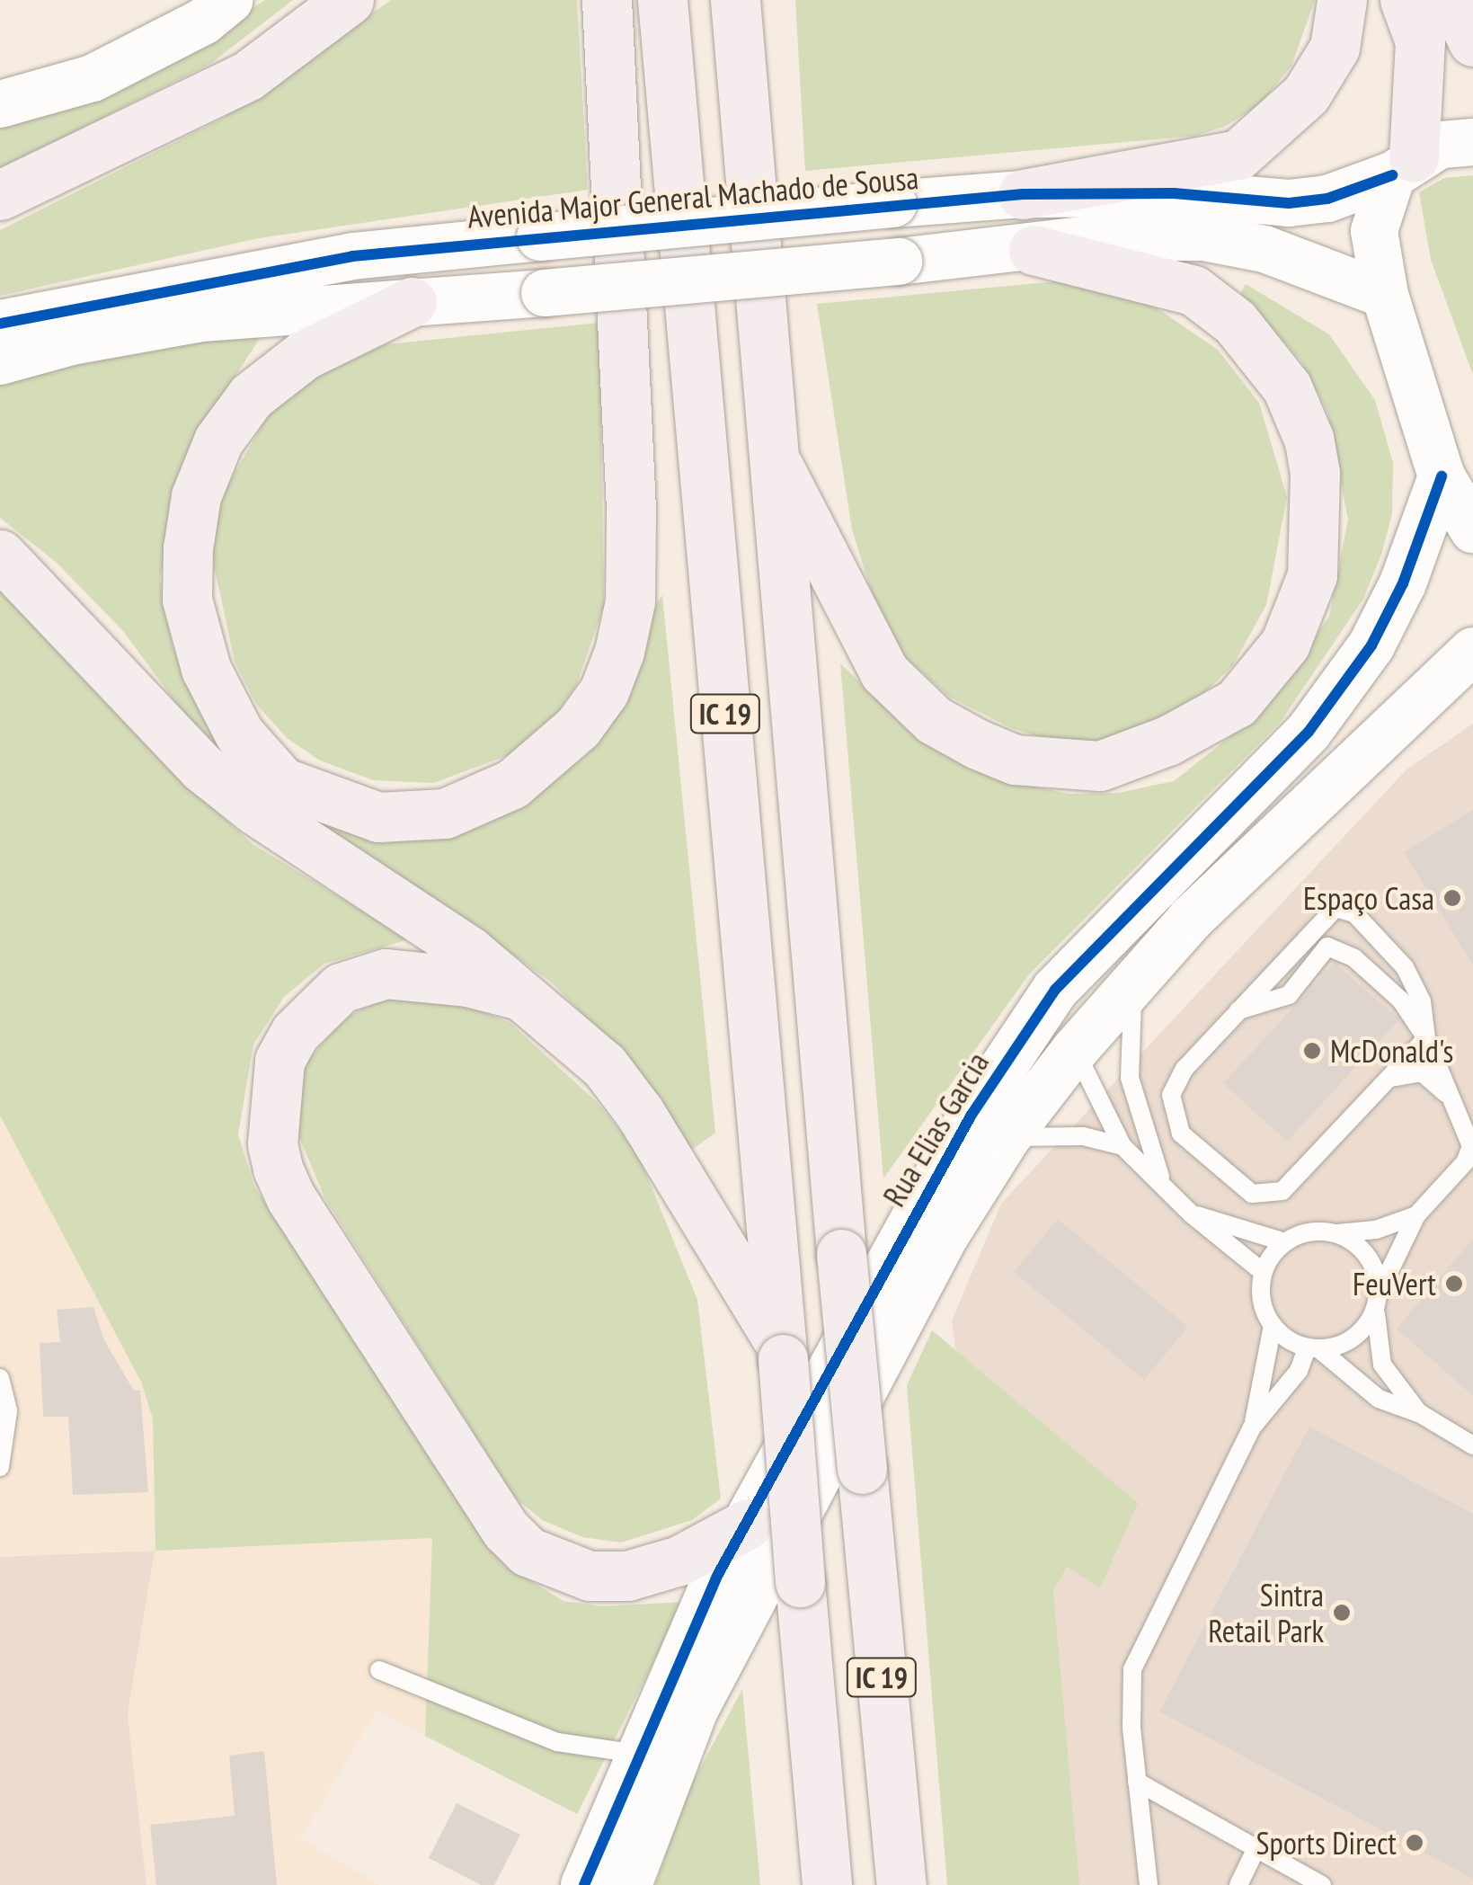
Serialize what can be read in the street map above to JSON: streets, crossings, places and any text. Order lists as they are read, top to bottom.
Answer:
{
  "streets": {
    "highway": ["IC 19"],
    "street": ["Avenida Major General Machado de Sousa", "Rua Elias Garcia"]
  },
  "places": [
    "Espaço Casa",
    "McDonald's",
    "FeuVert",
    "Sintra Retail Park",
    "Sports Direct"
  ]
}
